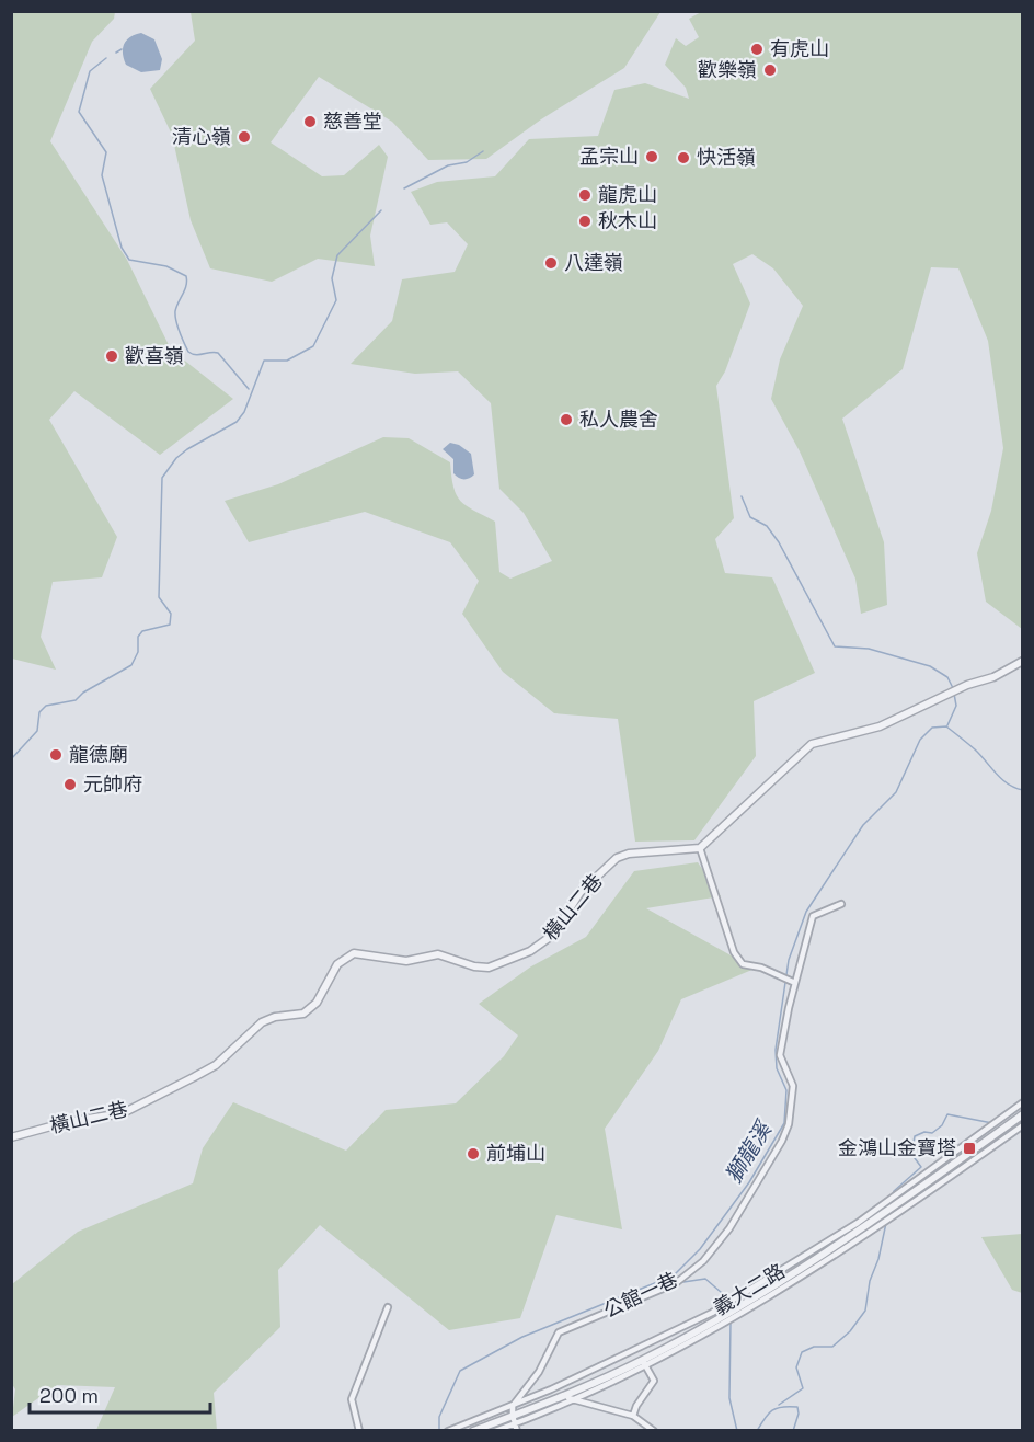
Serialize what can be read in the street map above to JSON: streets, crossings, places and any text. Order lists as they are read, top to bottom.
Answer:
{
  "streets": {
    "street": ["橫山二巷", "義大二路", "公館一巷"]
  },
  "crossings": [
    ["義大二路", "公館一巷"]
  ],
  "water": ["獅龍溪"],
  "places": {
    "other": [
      "有虎山",
      "歡樂嶺",
      "慈善堂",
      "清心嶺",
      "孟宗山",
      "快活嶺",
      "龍虎山",
      "秋木山",
      "八達嶺",
      "歡喜嶺",
      "私人農舍",
      "龍德廟",
      "元帥府",
      "前埔山"
    ],
    "transit": ["金鴻山金寶塔"]
  },
  "scale_bar": "200 m"
}
